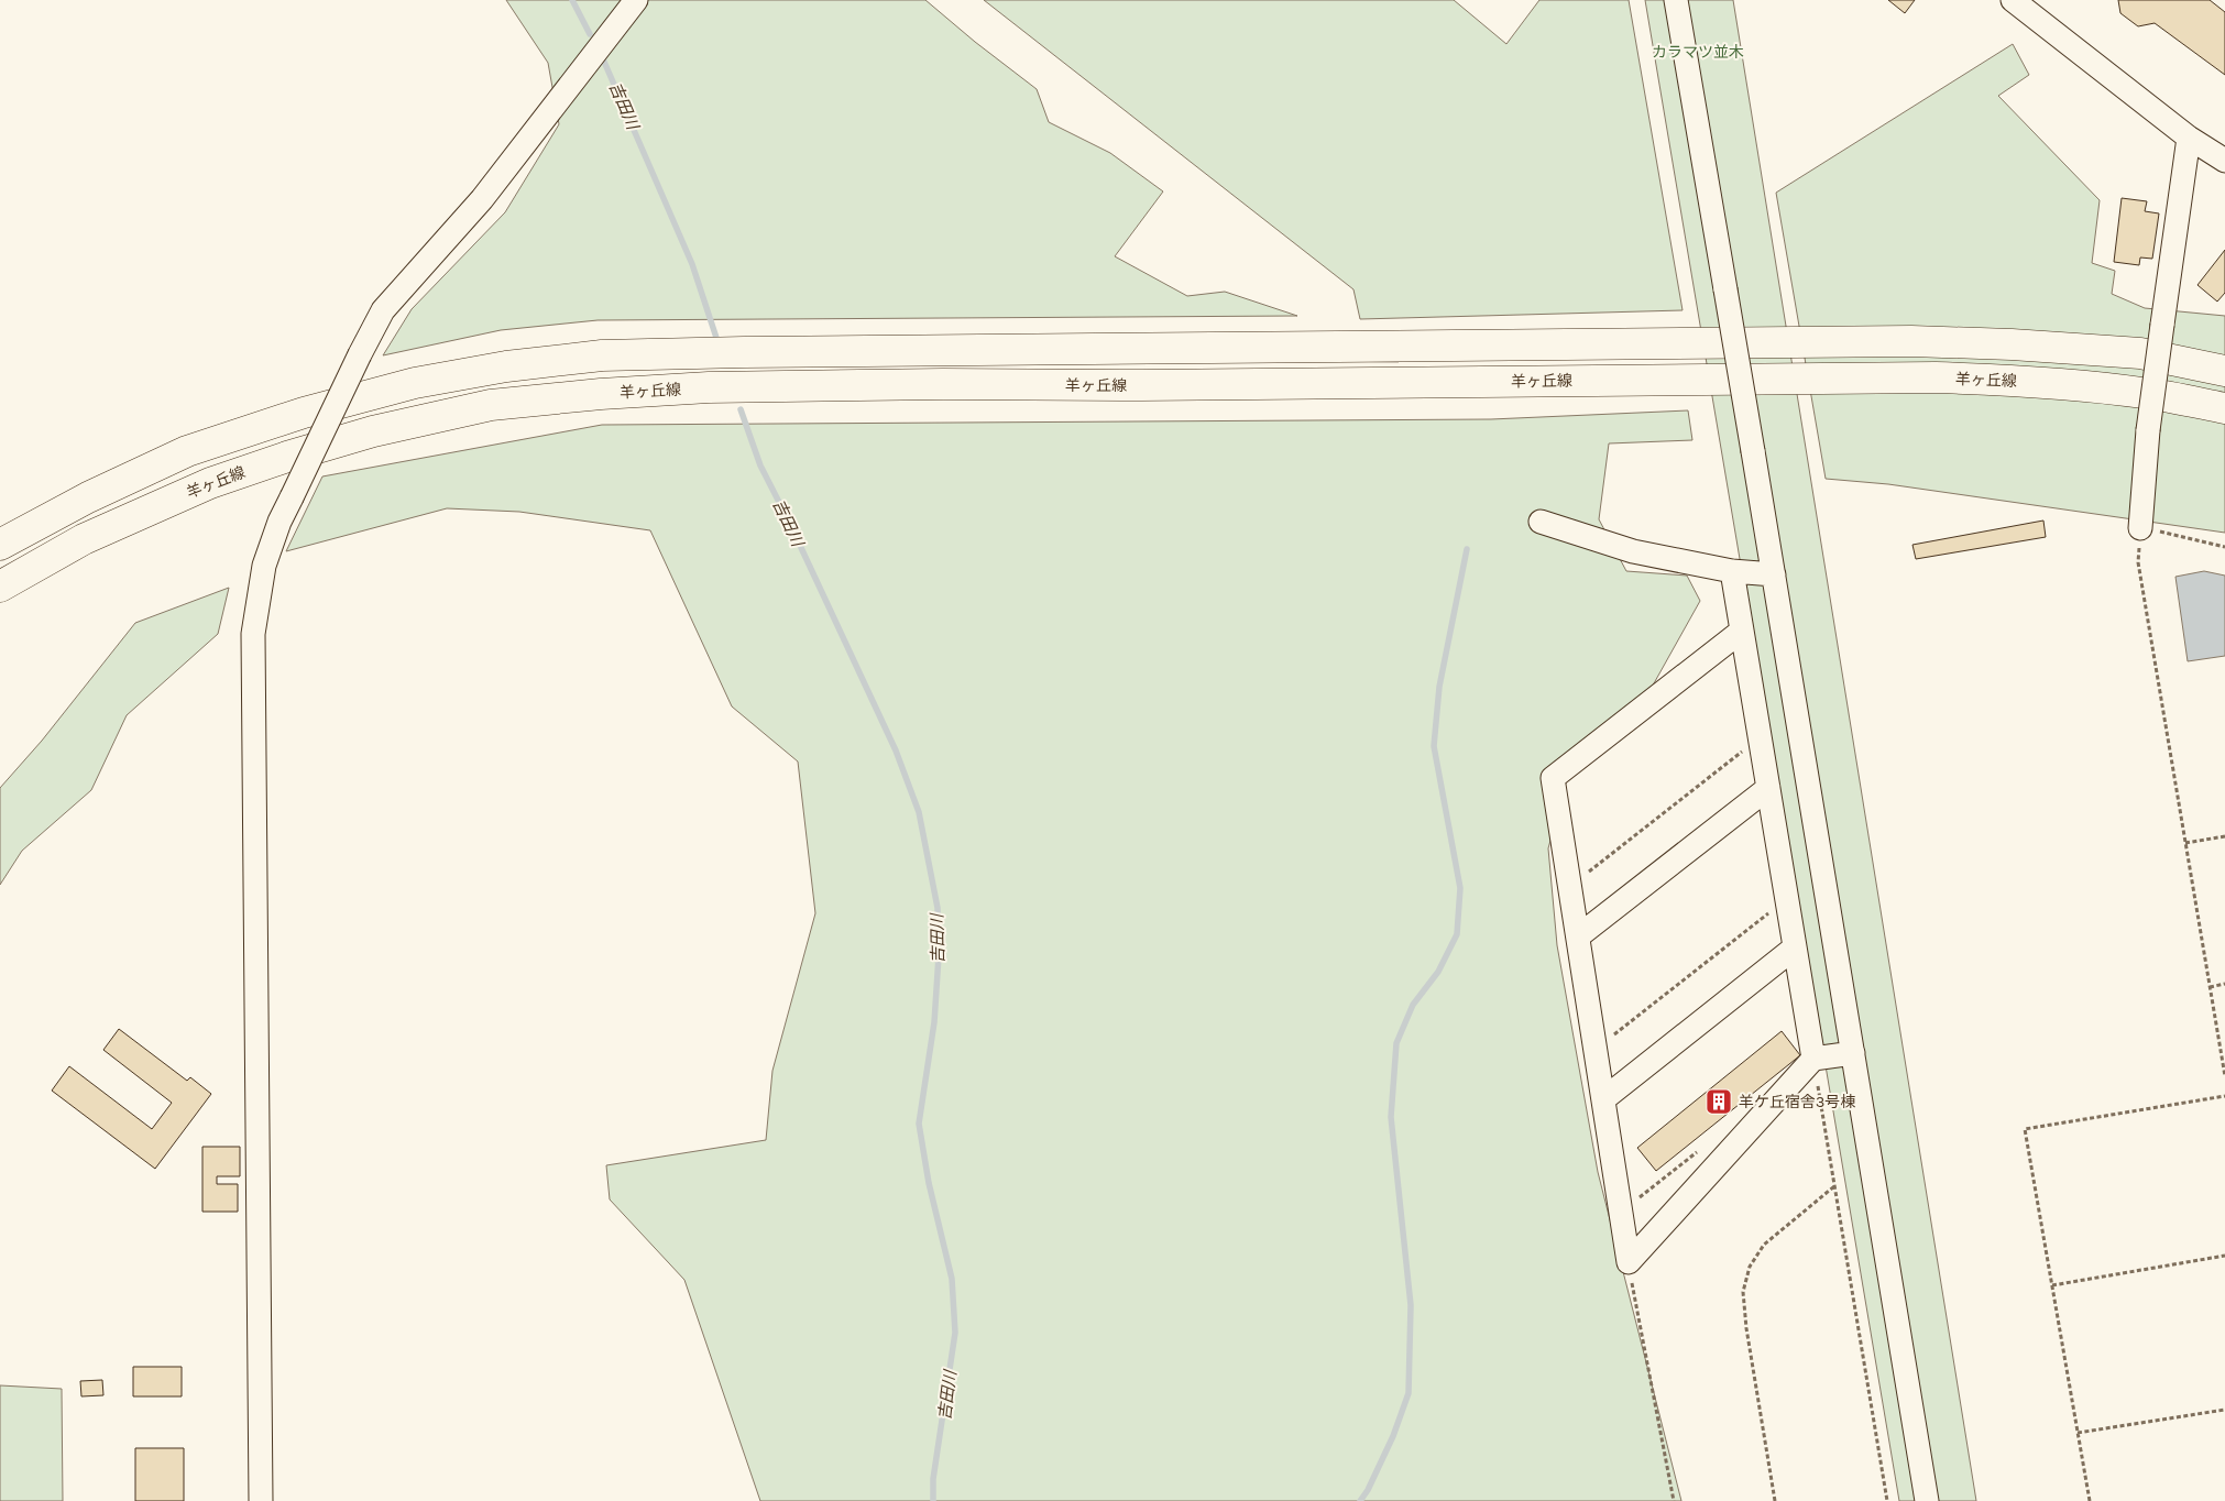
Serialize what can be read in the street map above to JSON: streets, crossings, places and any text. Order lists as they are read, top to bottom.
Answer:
{
  "streets": {
    "main road": ["羊ヶ丘線"]
  },
  "water": ["吉田川"],
  "parks": ["カラマツ並木"],
  "places": {
    "building": ["羊ケ丘宿舎3号棟"]
  }
}
